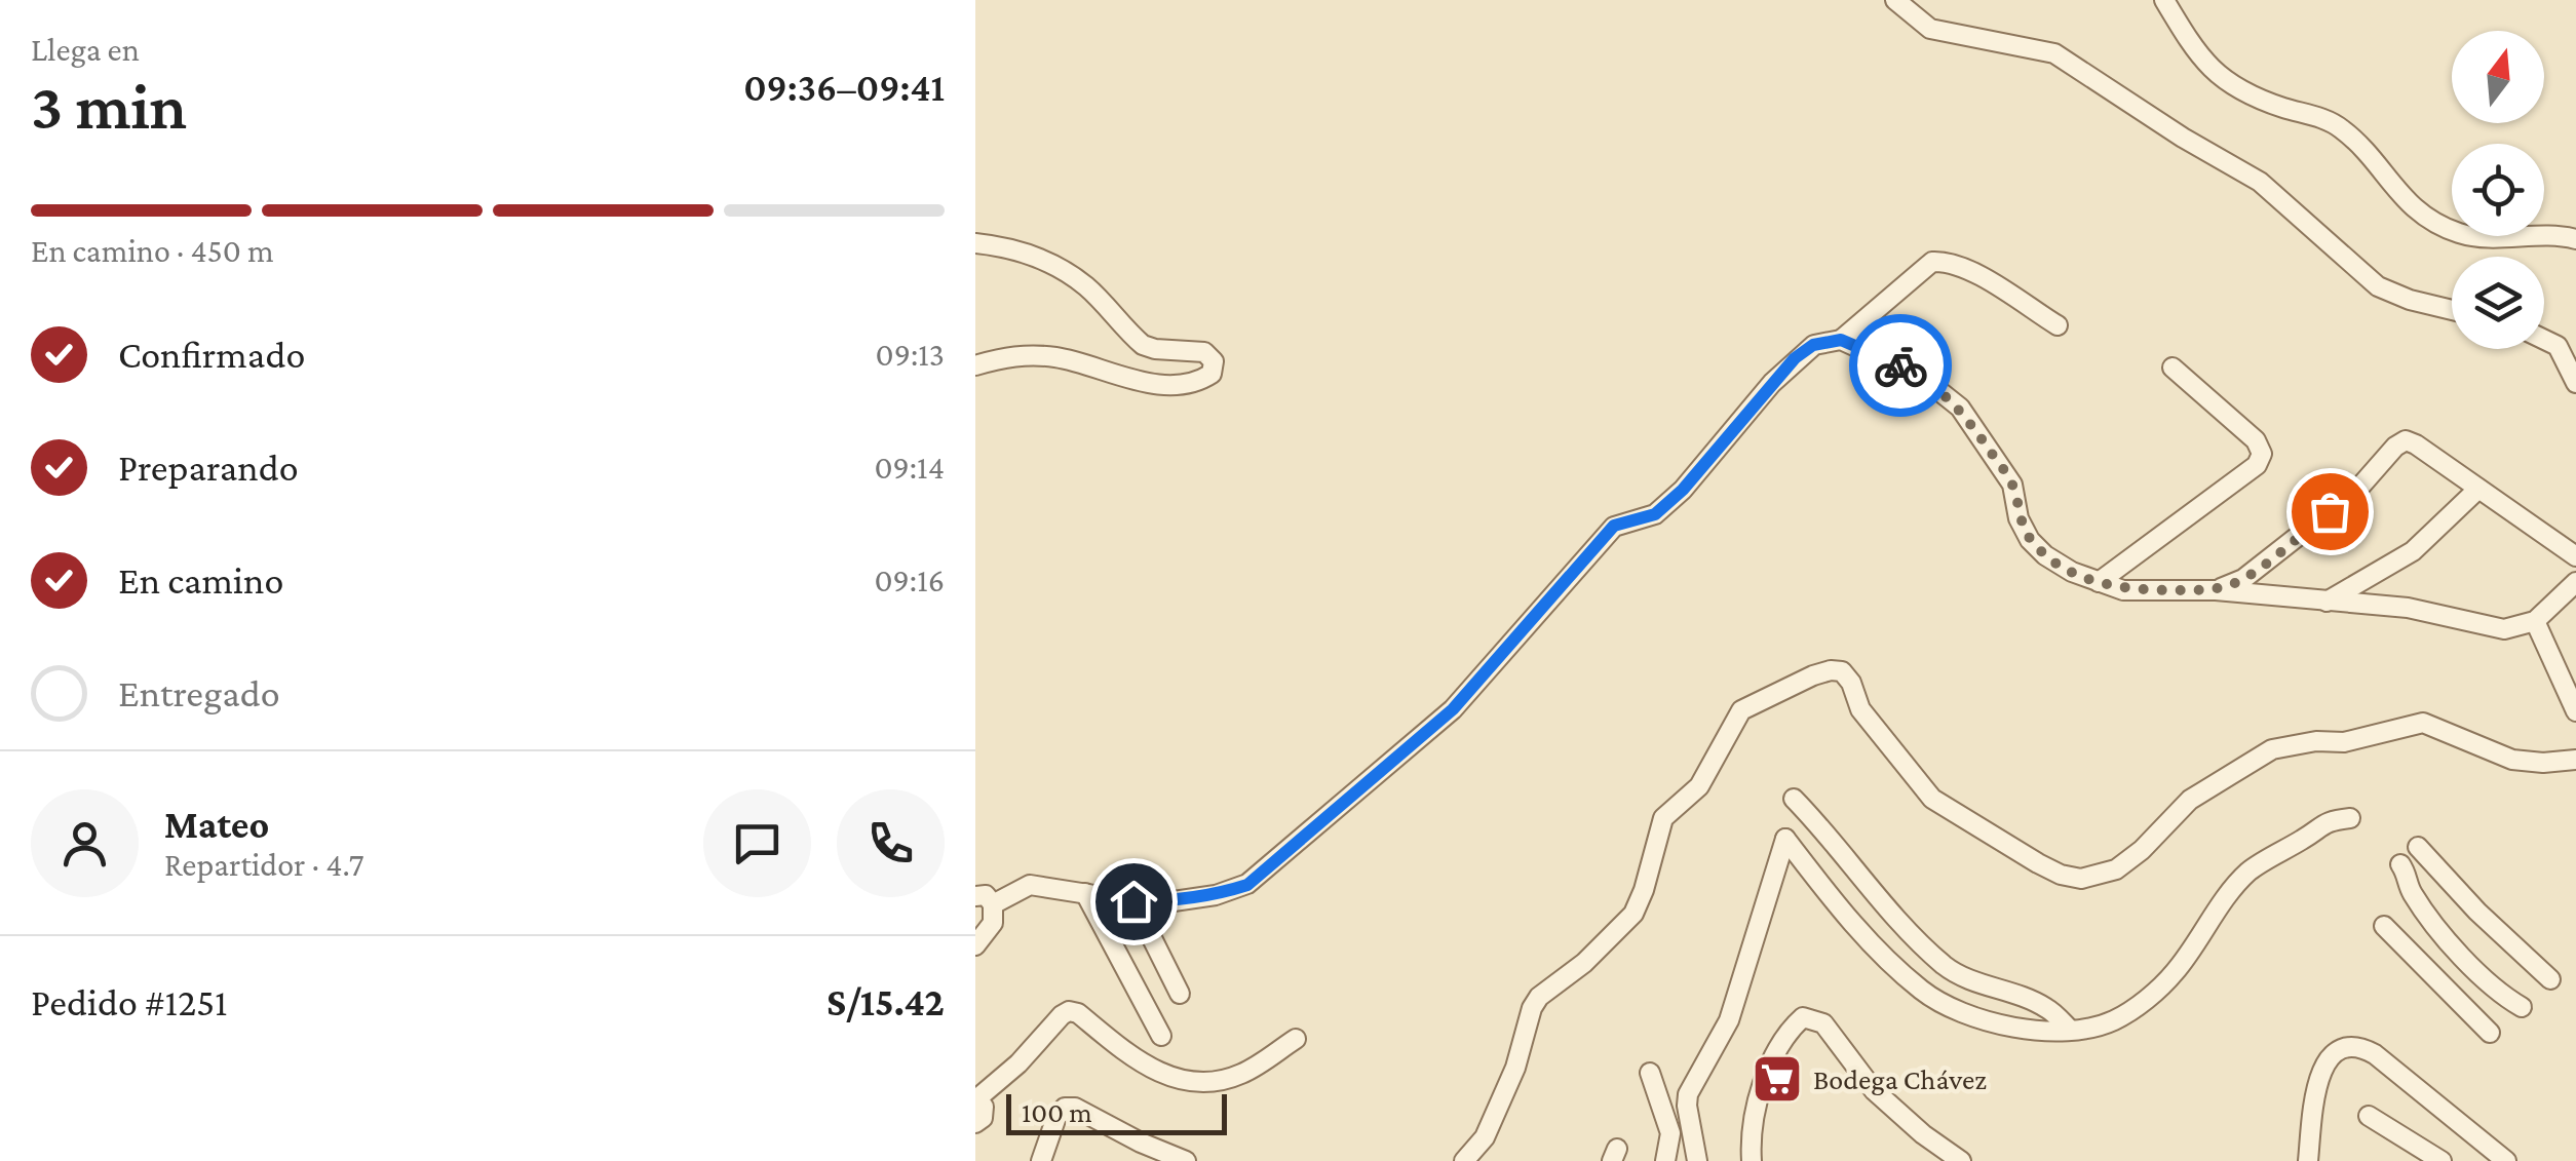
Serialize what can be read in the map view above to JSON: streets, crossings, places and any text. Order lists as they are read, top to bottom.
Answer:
{
  "places": {
    "supermarket": ["Bodega Chávez"]
  },
  "scale_bar": "100 m",
  "north": "top",
  "page": {
    "heading": ["3 min", "Llega en", "09:36–09:41"],
    "panel": [
      "Mateo",
      "Repartidor · 4.7",
      "Pedido #1251",
      "S/15.42"
    ],
    "bar": "En camino · 450 m",
    "list": [
      ["Confirmado", "09:13"],
      ["Preparando", "09:14"],
      ["En camino", "09:16"],
      "Entregado"
    ],
    "scale": "100 m"
  }
}
